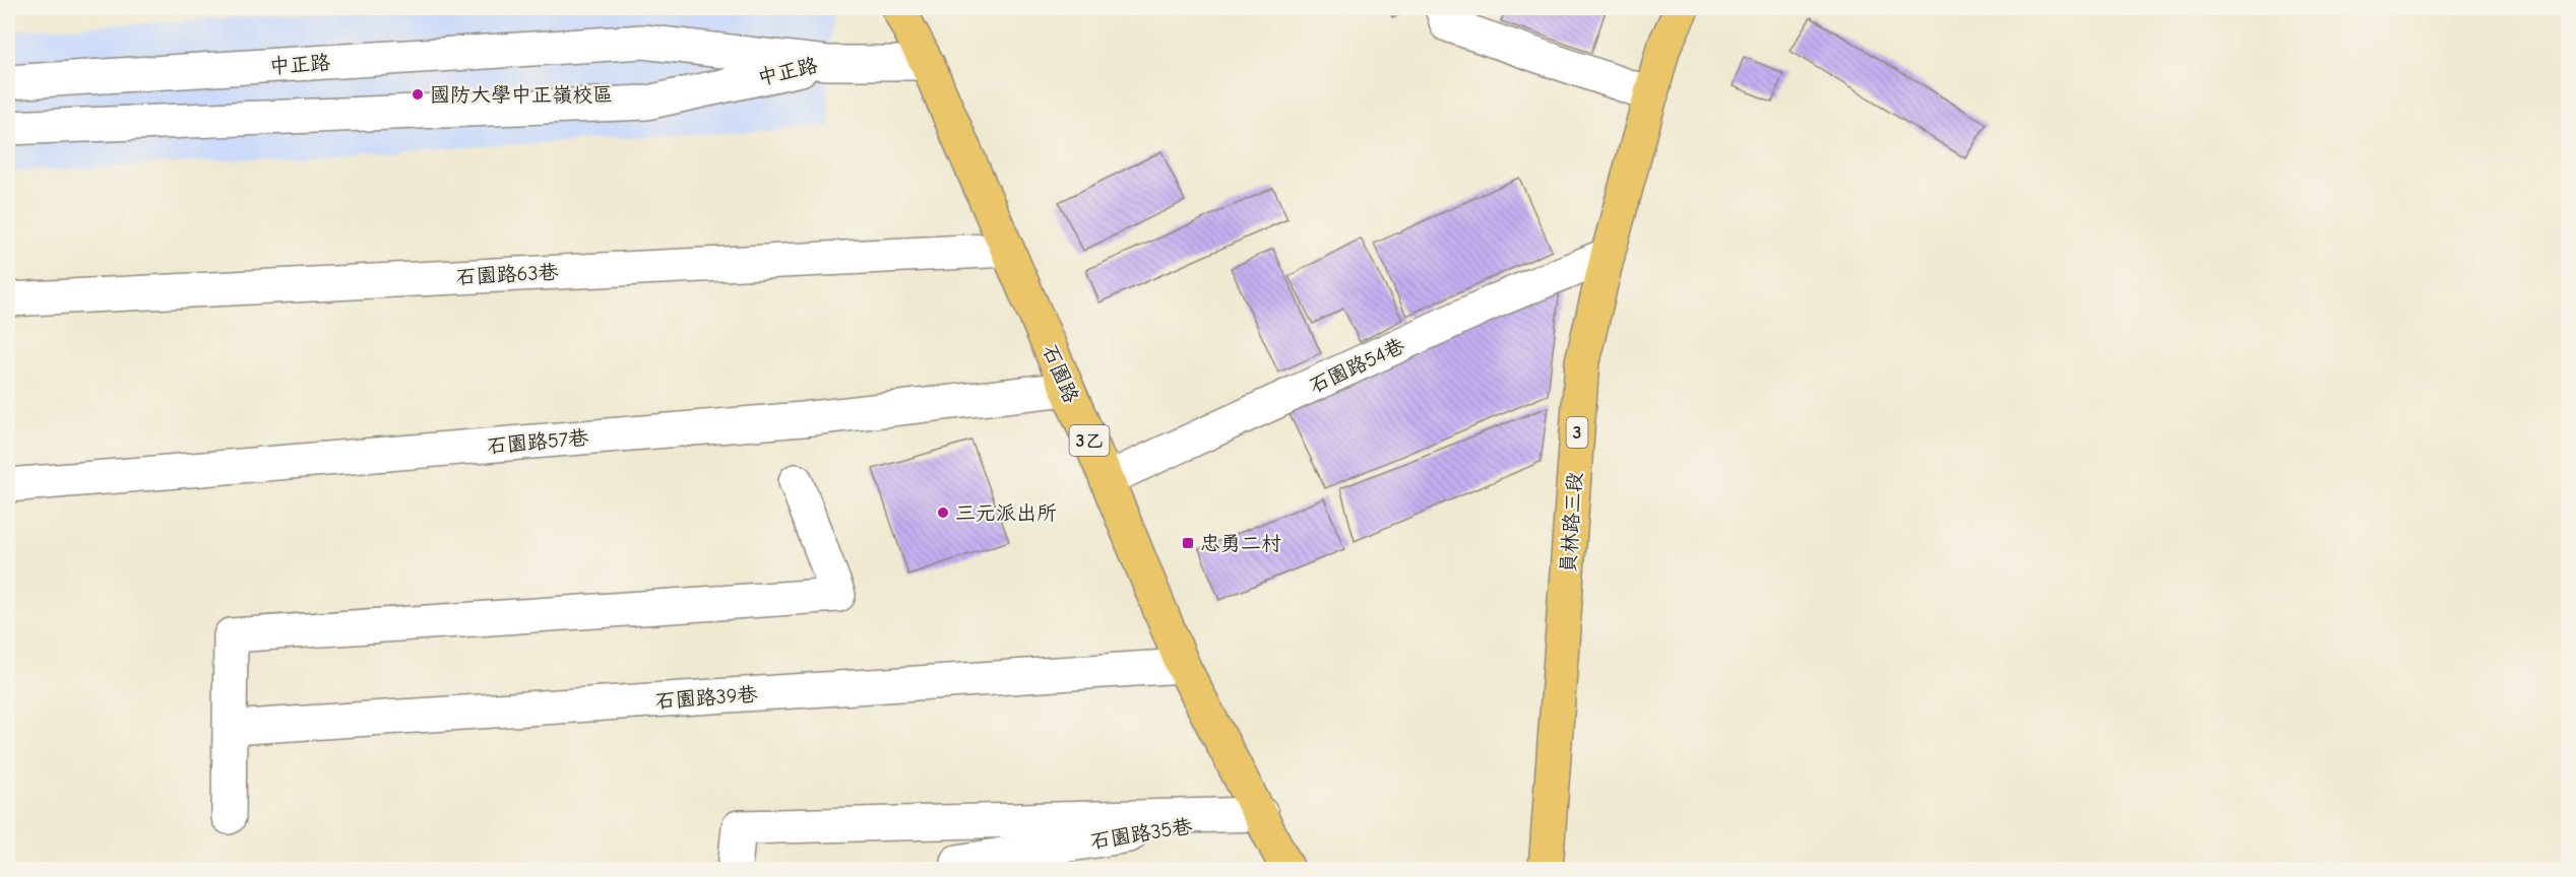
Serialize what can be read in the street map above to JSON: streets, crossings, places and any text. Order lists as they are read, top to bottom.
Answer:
{
  "streets": {
    "main road": [
      "石園路",
      "3",
      "3乙",
      "員林路三段"
    ],
    "lane": [
      "中正路",
      "石園路63巷",
      "石園路54巷",
      "石園路57巷",
      "石園路39巷",
      "石園路35巷"
    ]
  },
  "crossings": [
    ["石園路63巷", "石園路"],
    ["石園路54巷", "石園路"],
    ["石園路54巷", "員林路三段"],
    ["石園路", "石園路57巷"],
    ["石園路", "石園路39巷"],
    ["石園路", "石園路35巷"]
  ],
  "places": {
    "other": ["國防大學中正嶺校區", "三元派出所"],
    "transit": ["忠勇二村"]
  }
}
